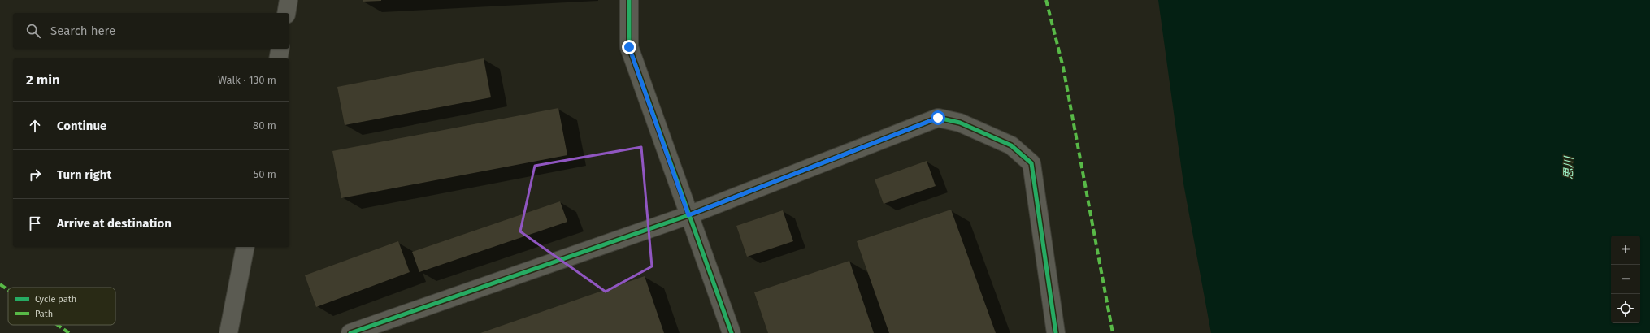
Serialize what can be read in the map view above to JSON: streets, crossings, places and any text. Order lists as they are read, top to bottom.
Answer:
{
  "water": ["思川"],
  "legend": ["Cycle path", "Path"],
  "page": {
    "search": "Search here",
    "heading": ["2 min", "Walk · 130 m"],
    "list": [
      ["Continue", "80 m"],
      ["Turn right", "50 m"],
      "Arrive at destination"
    ],
    "map_buttons": ["+", "−"]
  }
}
